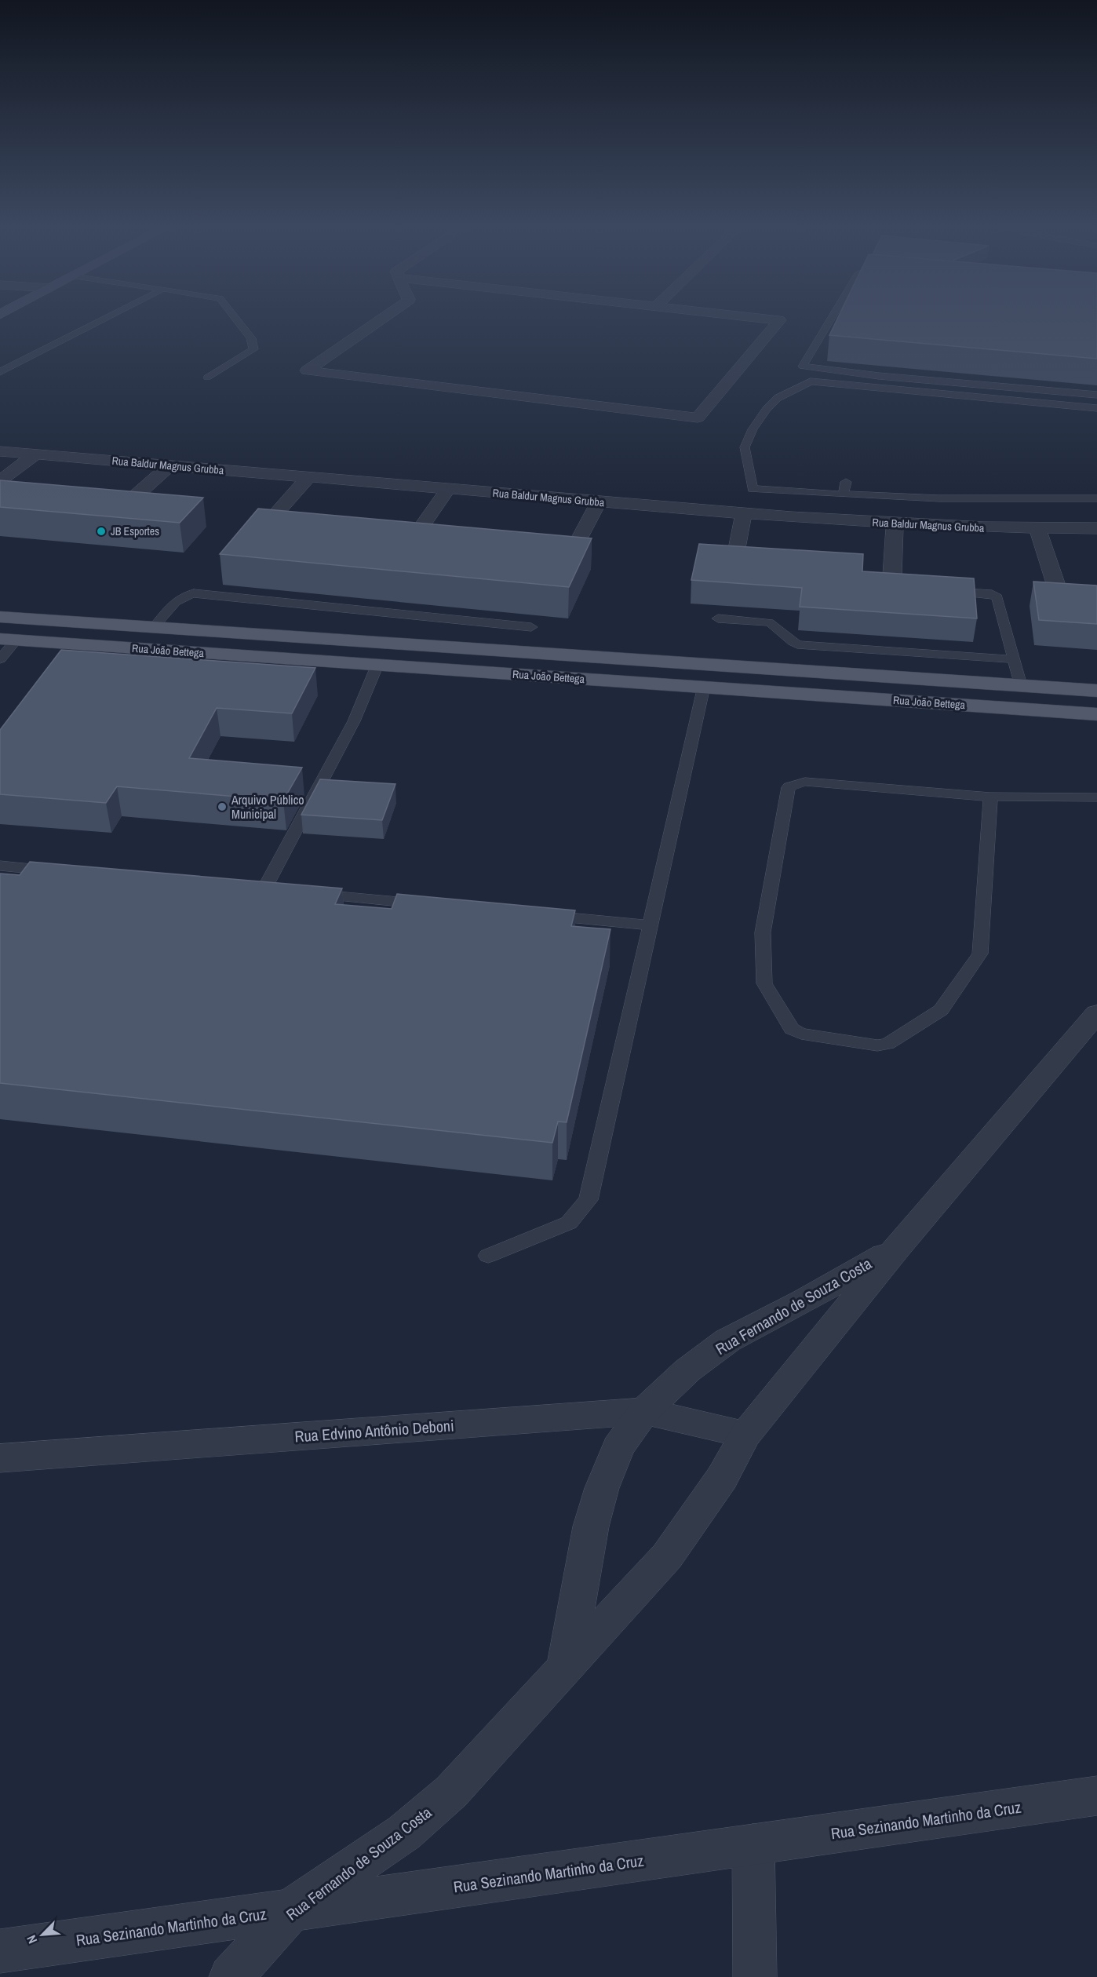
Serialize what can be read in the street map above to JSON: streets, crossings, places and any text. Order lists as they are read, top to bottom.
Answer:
{
  "streets": {
    "main road": ["Rua João Bettega"],
    "street": [
      "Rua Baldur Magnus Grubba",
      "Rua Fernando de Souza Costa",
      "Rua Edvino Antônio Deboni",
      "Rua Sezinando Martinho da Cruz"
    ]
  },
  "crossings": [
    ["Rua Fernando de Souza Costa", "Rua Edvino Antônio Deboni"],
    ["Rua Fernando de Souza Costa", "Rua Sezinando Martinho da Cruz"]
  ],
  "places": ["JB Esportes", "Arquivo Público Municipal"],
  "north": "bottom left"
}
